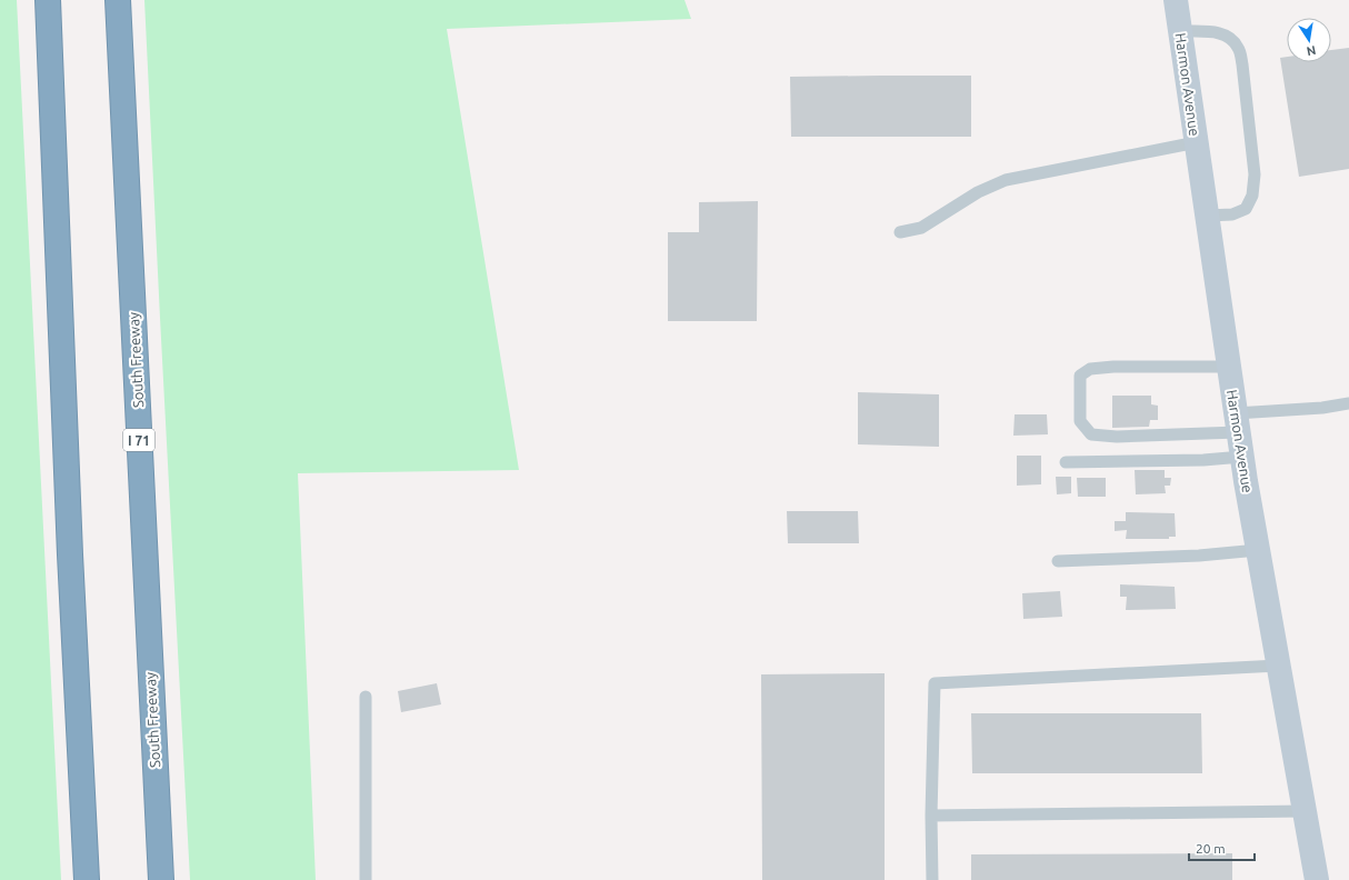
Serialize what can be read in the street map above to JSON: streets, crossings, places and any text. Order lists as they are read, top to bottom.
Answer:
{
  "streets": {
    "highway": ["South Freeway", "I 71"],
    "main road": ["Harmon Avenue"]
  },
  "scale_bar": "20 m",
  "north": "bottom"
}
